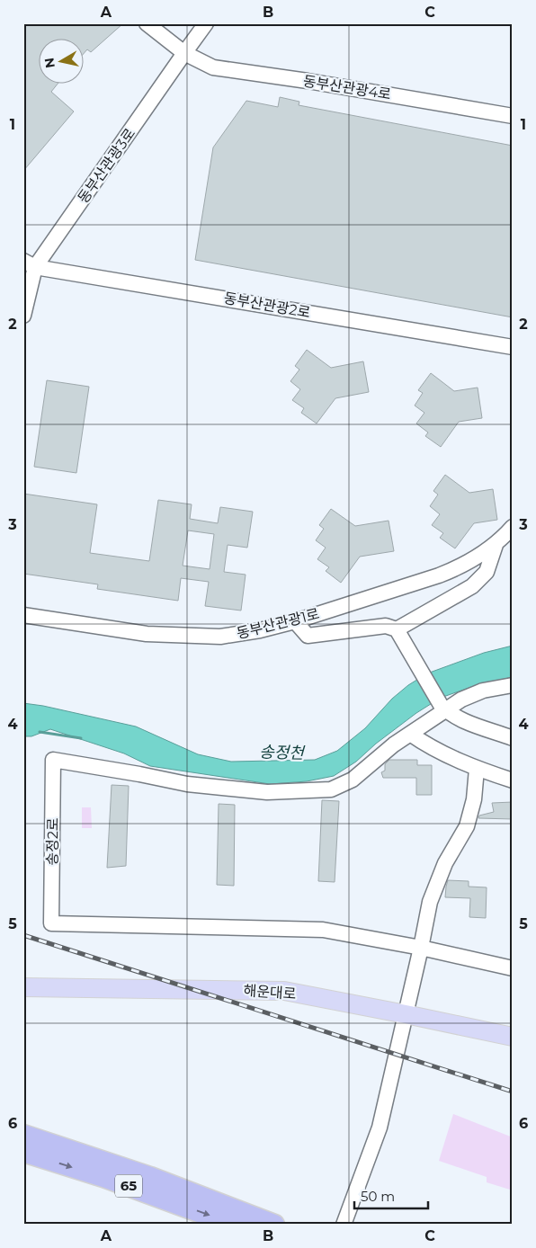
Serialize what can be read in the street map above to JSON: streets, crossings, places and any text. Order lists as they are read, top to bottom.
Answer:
{
  "streets": {
    "highway": ["65"],
    "main road": ["해운대로"],
    "street": [
      "동부산관광4로",
      "동부산관광3로",
      "동부산관광2로",
      "동부산관광1로",
      "송정2로"
    ]
  },
  "crossings": [
    ["동부산관광4로", "동부산관광3로"],
    ["동부산관광3로", "동부산관광2로"]
  ],
  "water": ["송정천"],
  "scale_bar": "50 m",
  "north": "left",
  "grid": {
    "columns": ["A", "B", "C"],
    "rows": [
      "1",
      "2",
      "3",
      "4",
      "5",
      "6"
    ]
  }
}
